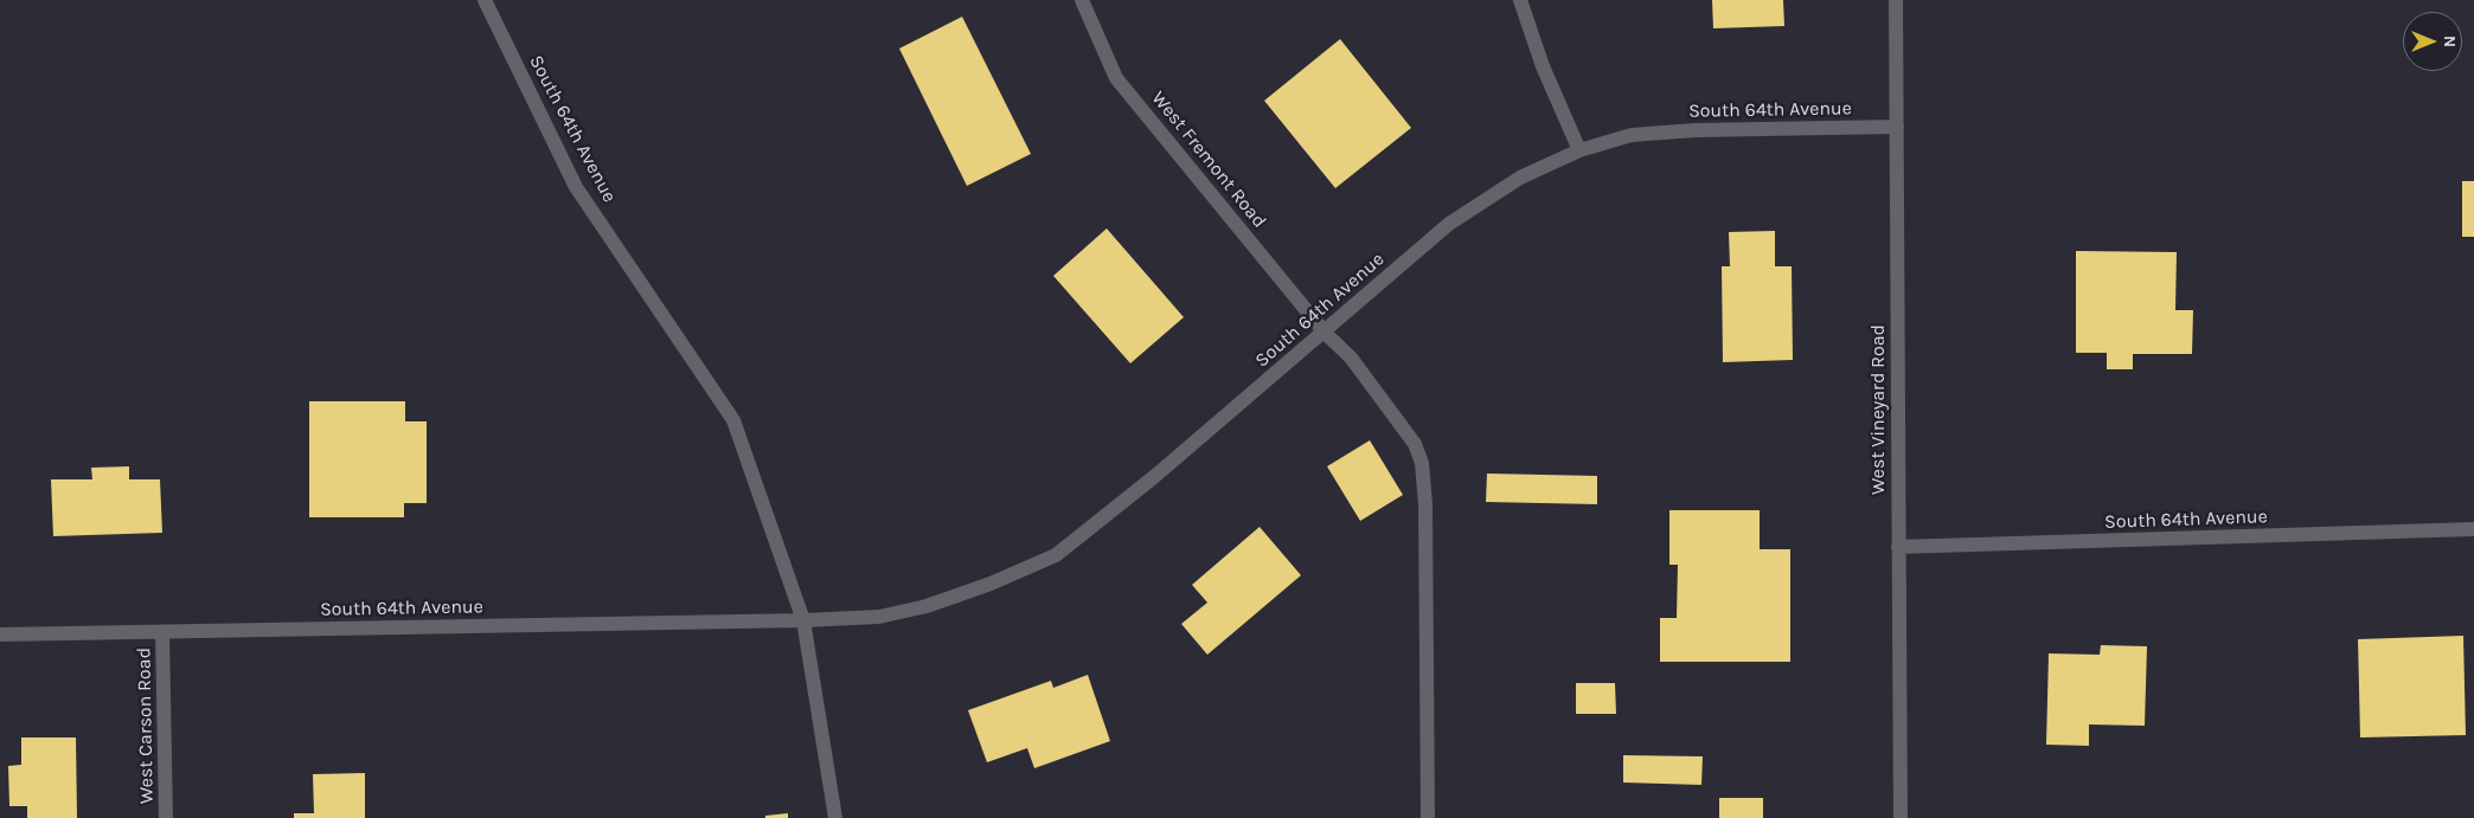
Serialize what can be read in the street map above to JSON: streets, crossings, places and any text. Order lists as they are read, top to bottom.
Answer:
{
  "streets": {
    "street": [
      "South 64th Avenue",
      "West Fremont Road",
      "West Vineyard Road",
      "West Carson Road"
    ]
  },
  "crossings": [
    ["South 64th Avenue", "West Fremont Road"],
    ["South 64th Avenue", "West Vineyard Road"],
    ["South 64th Avenue", "West Carson Road"]
  ],
  "north": "right"
}
